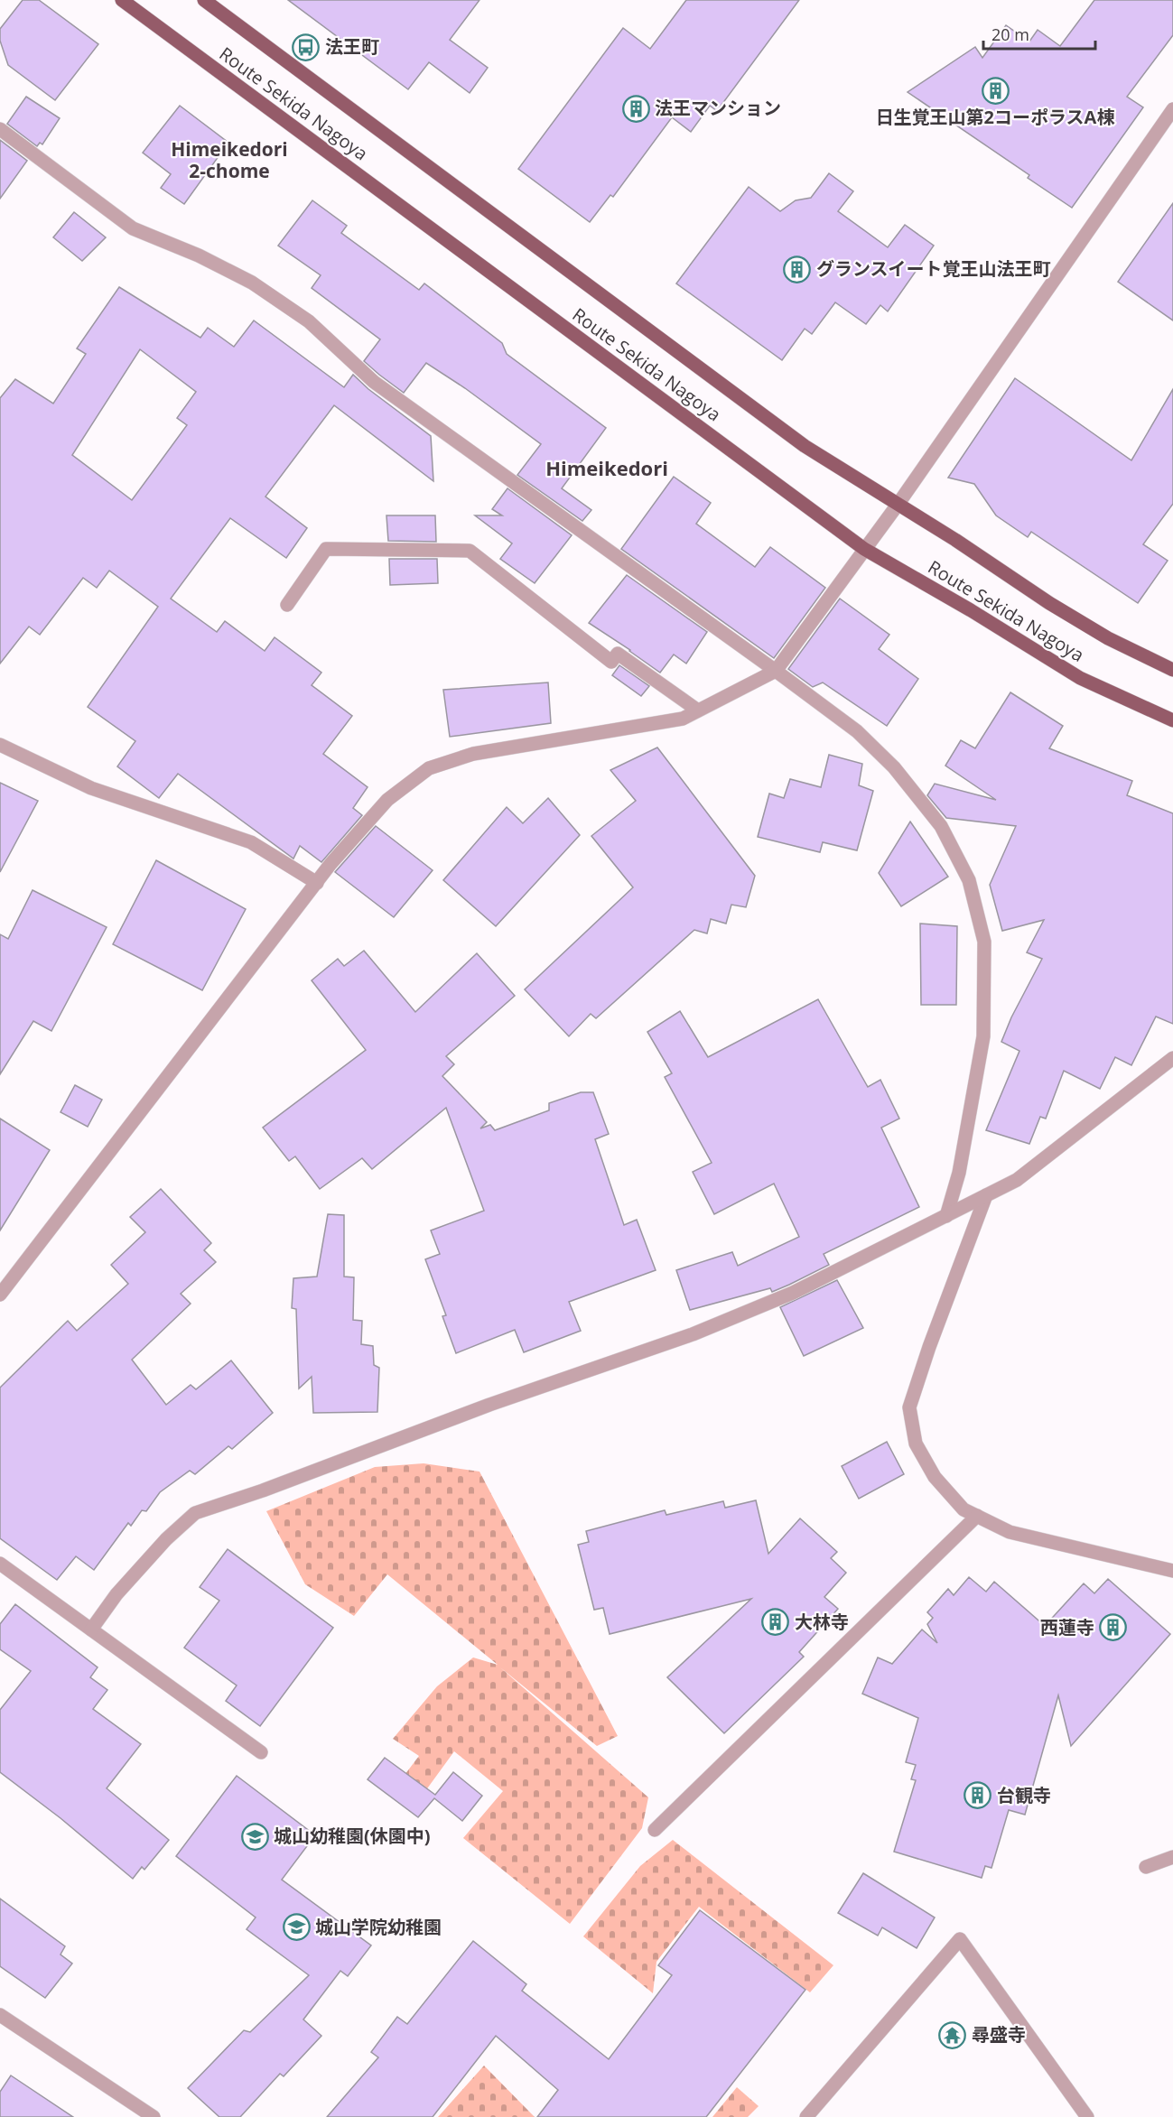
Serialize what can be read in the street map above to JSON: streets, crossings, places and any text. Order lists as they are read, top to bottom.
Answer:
{
  "streets": {
    "main road": ["Route Sekida Nagoya"]
  },
  "districts": ["Himeikedori 2-chome", "Himeikedori"],
  "places": {
    "bus stop": ["法王町"],
    "building": [
      "日生覚王山第2コーポラスA棟",
      "法王マンション",
      "グランスイート覚王山法王町",
      "大林寺",
      "西蓮寺",
      "台観寺"
    ],
    "school or university": ["城山幼稚園(休園中)", "城山学院幼稚園"],
    "temple": ["尋盛寺"]
  },
  "scale_bar": "20 m"
}
